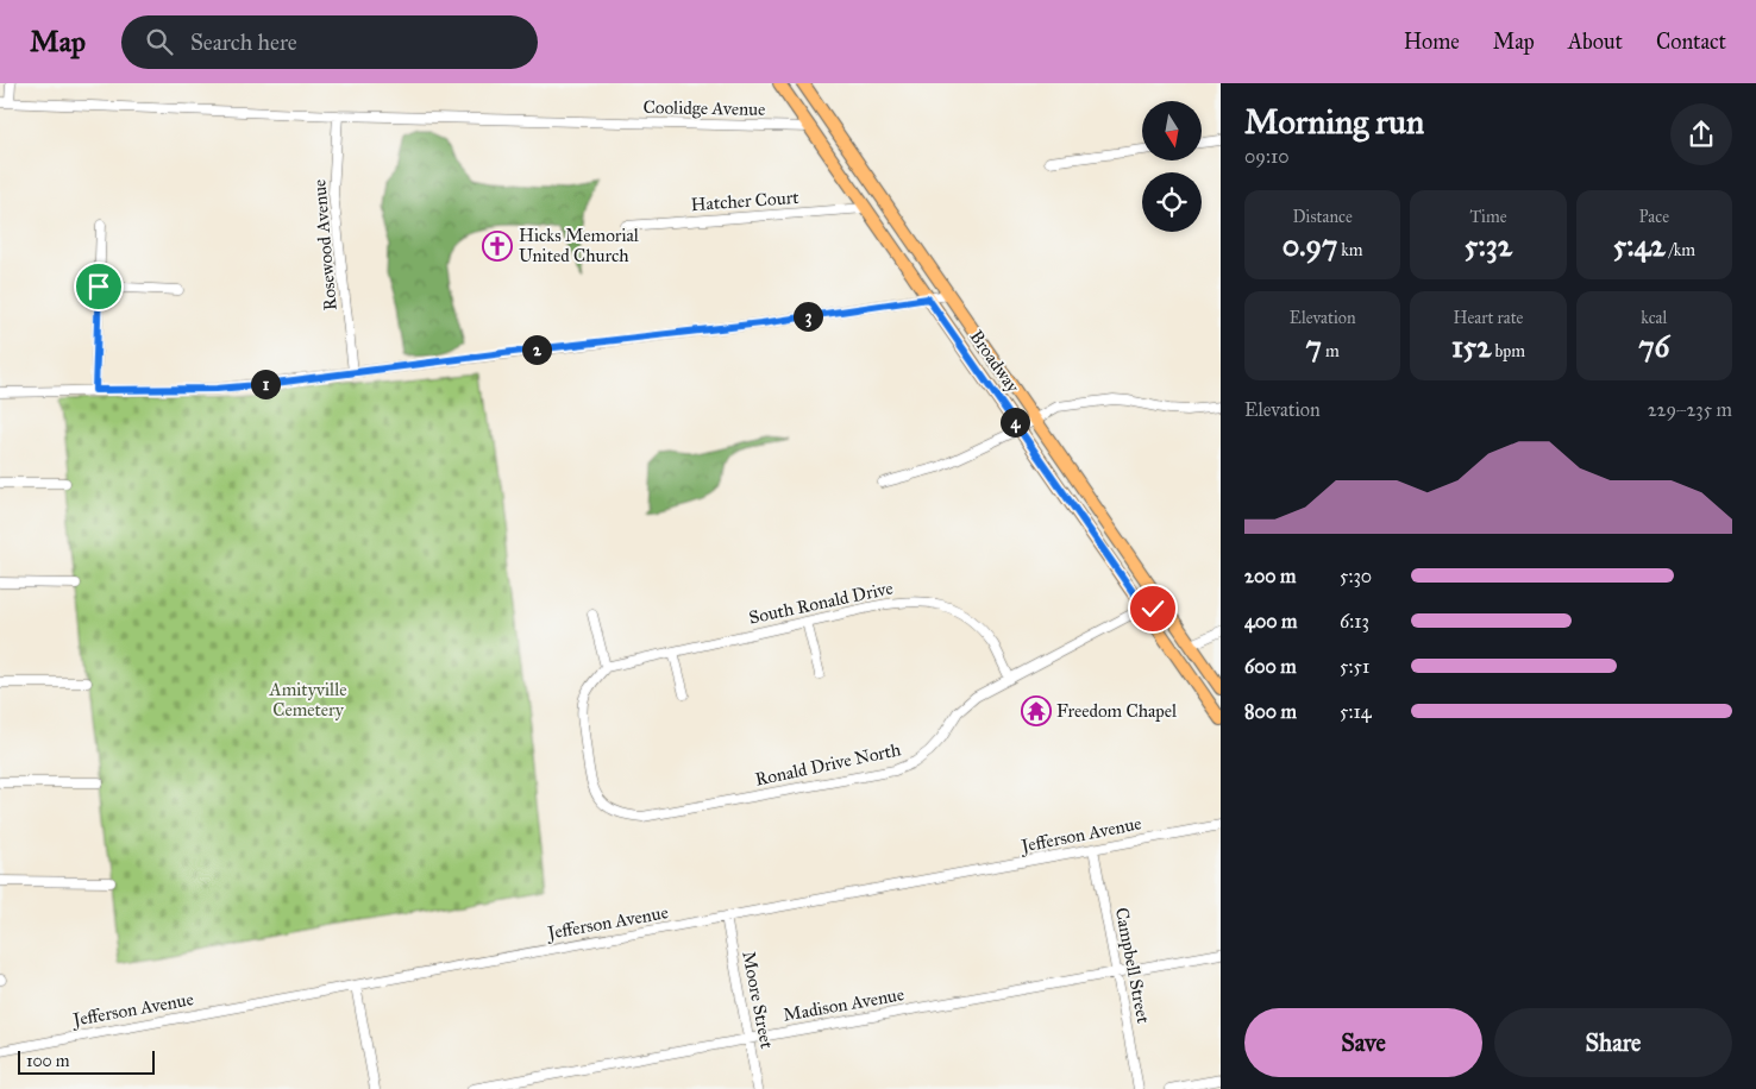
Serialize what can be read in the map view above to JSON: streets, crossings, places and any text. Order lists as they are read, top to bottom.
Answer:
{
  "streets": {
    "main road": ["Broadway"],
    "street": [
      "Coolidge Avenue",
      "Hatcher Court",
      "Rosewood Avenue",
      "South Ronald Drive",
      "Ronald Drive North",
      "Jefferson Avenue",
      "Campbell Street",
      "Moore Street",
      "Madison Avenue"
    ]
  },
  "crossings": [
    ["Coolidge Avenue", "Rosewood Avenue"],
    ["Coolidge Avenue", "Broadway"],
    ["Hatcher Court", "Broadway"],
    ["Broadway", "Ronald Drive North"],
    ["South Ronald Drive", "Ronald Drive North"],
    ["Jefferson Avenue", "Campbell Street"],
    ["Jefferson Avenue", "Moore Street"],
    ["Campbell Street", "Madison Avenue"],
    ["Moore Street", "Madison Avenue"]
  ],
  "parks": ["Amityville Cemetery"],
  "places": {
    "church": ["Hicks Memorial United Church"],
    "temple": ["Freedom Chapel"]
  },
  "scale_bar": "100 m",
  "north": "bottom",
  "page": {
    "header": "Map",
    "search": "Search here",
    "nav": [
      "Home",
      "Map",
      "About",
      "Contact"
    ],
    "heading": ["Morning run", "09:10"],
    "stats": [
      ["Distance", "0.97 km"],
      ["Time", "5:32"],
      ["Pace", "5:42 /km"],
      ["Elevation", "7 m"],
      ["Heart rate", "152 bpm"],
      ["kcal", "76"]
    ],
    "pins": [
      "3",
      "2",
      "1",
      "4"
    ],
    "chart": ["Elevation", "229–235 m"],
    "list": [
      {
        "name": "200 m",
        "note": "5:30"
      },
      {
        "name": "400 m",
        "note": "6:13"
      },
      {
        "name": "600 m",
        "note": "5:51"
      },
      {
        "name": "800 m",
        "note": "5:14"
      }
    ],
    "buttons": ["Save", "Share"],
    "scale": "100 m"
  }
}
